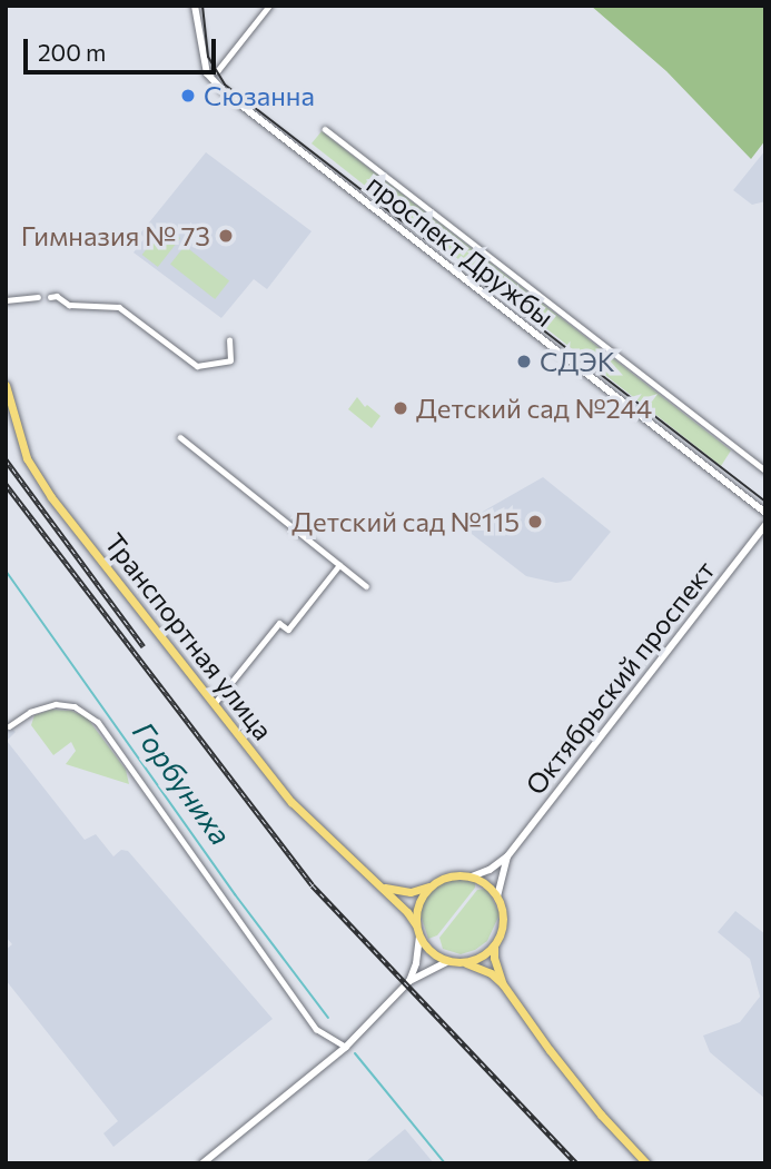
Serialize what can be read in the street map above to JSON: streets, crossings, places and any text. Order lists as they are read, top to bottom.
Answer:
{
  "streets": {
    "main road": ["проспект Дружбы", "Транспортная улица", "Октябрьский проспект"]
  },
  "crossings": [
    ["Транспортная улица", "Октябрьский проспект"]
  ],
  "water": ["Горбуниха"],
  "places": [
    "Сюзанна",
    "Гимназия № 73",
    "СДЭК",
    "Детский сад №244",
    "Детский сад №115"
  ],
  "scale_bar": "200 m"
}
